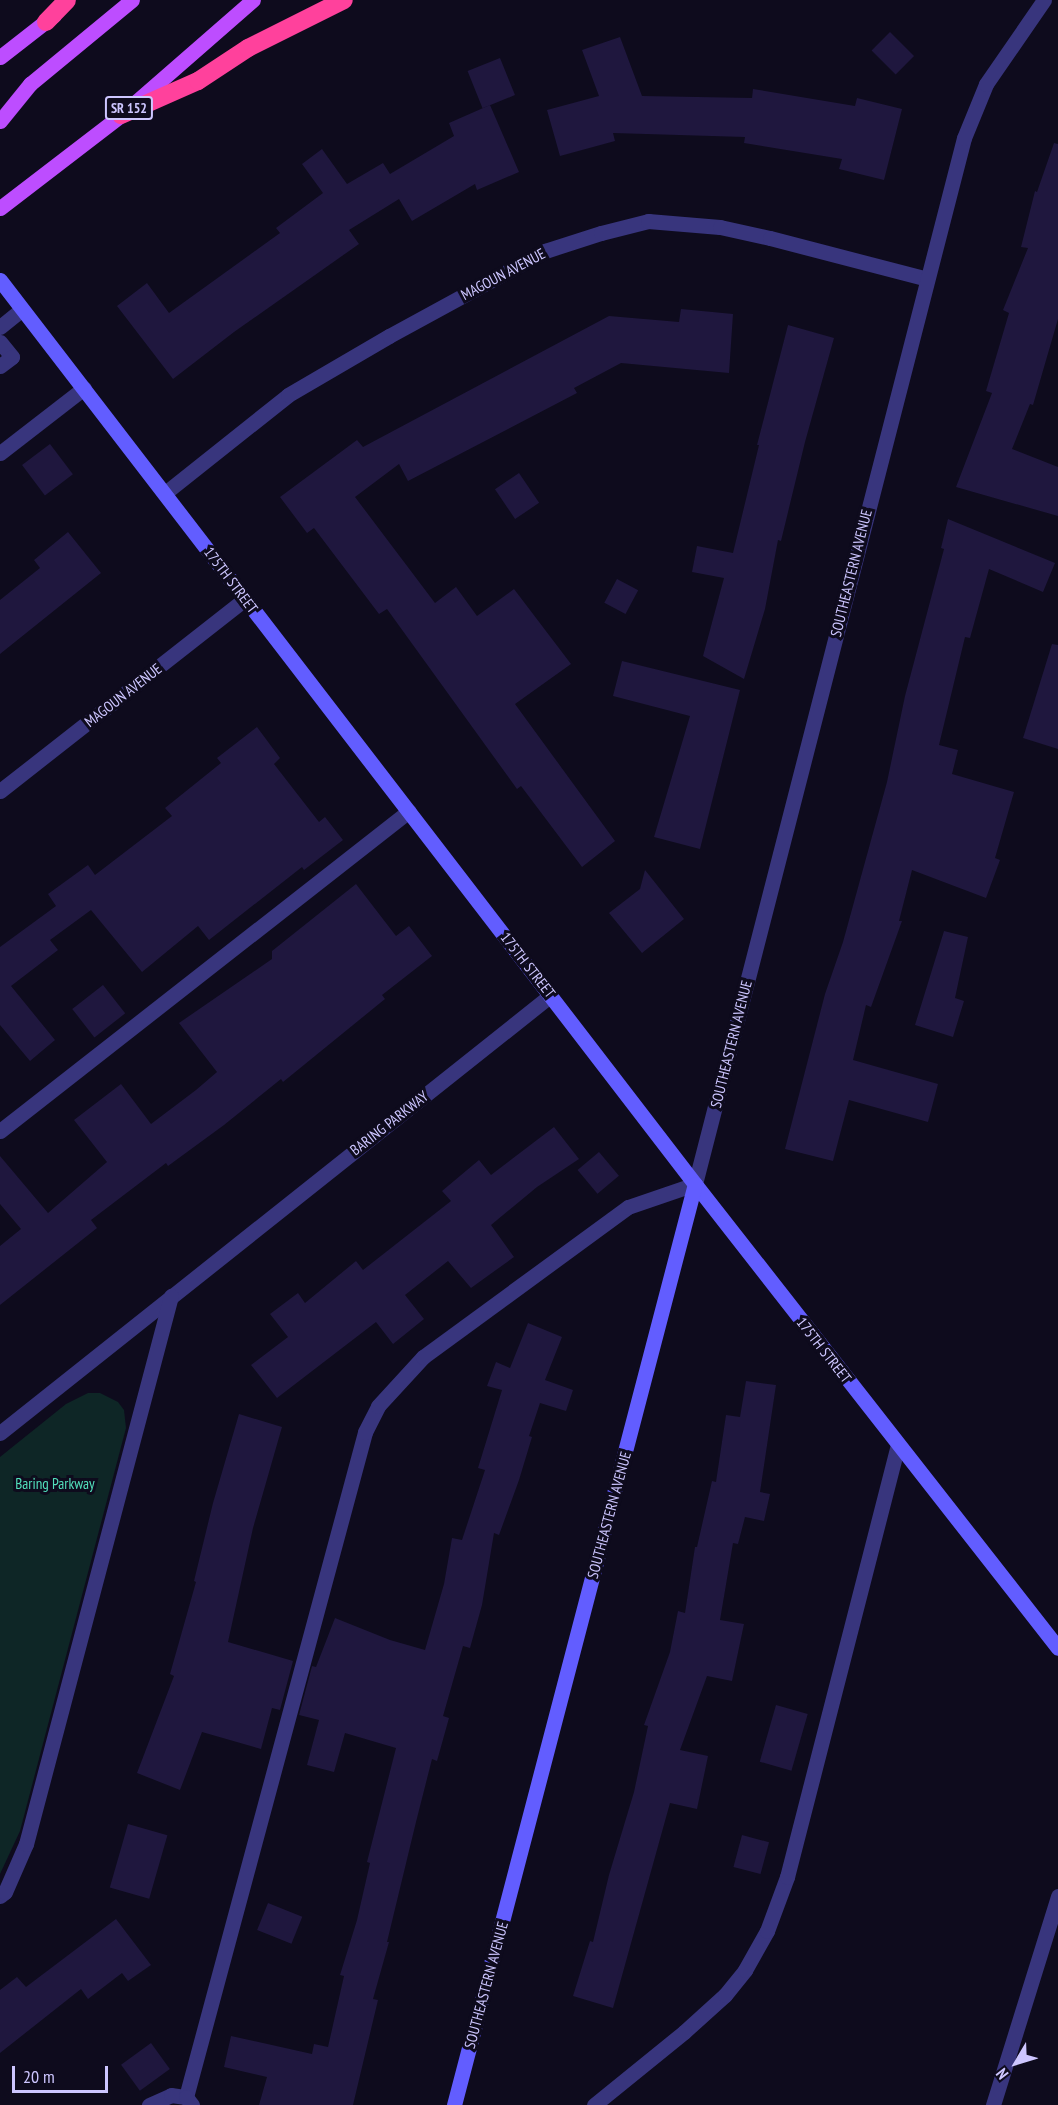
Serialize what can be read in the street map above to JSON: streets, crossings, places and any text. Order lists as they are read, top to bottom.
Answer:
{
  "streets": {
    "main road": ["SR 152"],
    "street": [
      "MAGOUN AVENUE",
      "SOUTHEASTERN AVENUE",
      "175TH STREET",
      "BARING PARKWAY"
    ]
  },
  "crossings": [
    ["MAGOUN AVENUE", "SOUTHEASTERN AVENUE"],
    ["MAGOUN AVENUE", "175TH STREET"],
    ["SOUTHEASTERN AVENUE", "175TH STREET"],
    ["175TH STREET", "BARING PARKWAY"]
  ],
  "parks": ["Baring Parkway"],
  "scale_bar": "20 m",
  "north": "bottom left"
}
